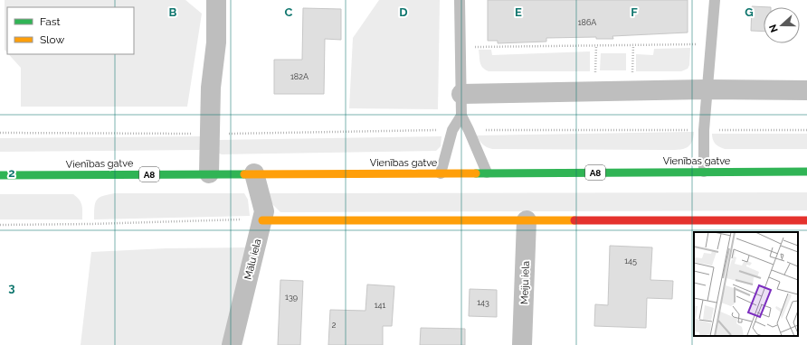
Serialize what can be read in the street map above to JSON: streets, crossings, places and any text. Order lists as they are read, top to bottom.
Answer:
{
  "streets": {
    "main road": ["Vienības gatve", "A8"],
    "street": ["Mālu iela", "Meiju iela"]
  },
  "crossings": [
    ["Vienības gatve", "Mālu iela"]
  ],
  "house_numbers": [
    "186A",
    "182A",
    "145",
    "139",
    "143",
    "141",
    "2"
  ],
  "legend": ["Fast", "Slow"],
  "north": "left",
  "grid": {
    "columns": [
      "B",
      "C",
      "D",
      "E",
      "F",
      "G"
    ],
    "rows": ["2", "3"]
  }
}
